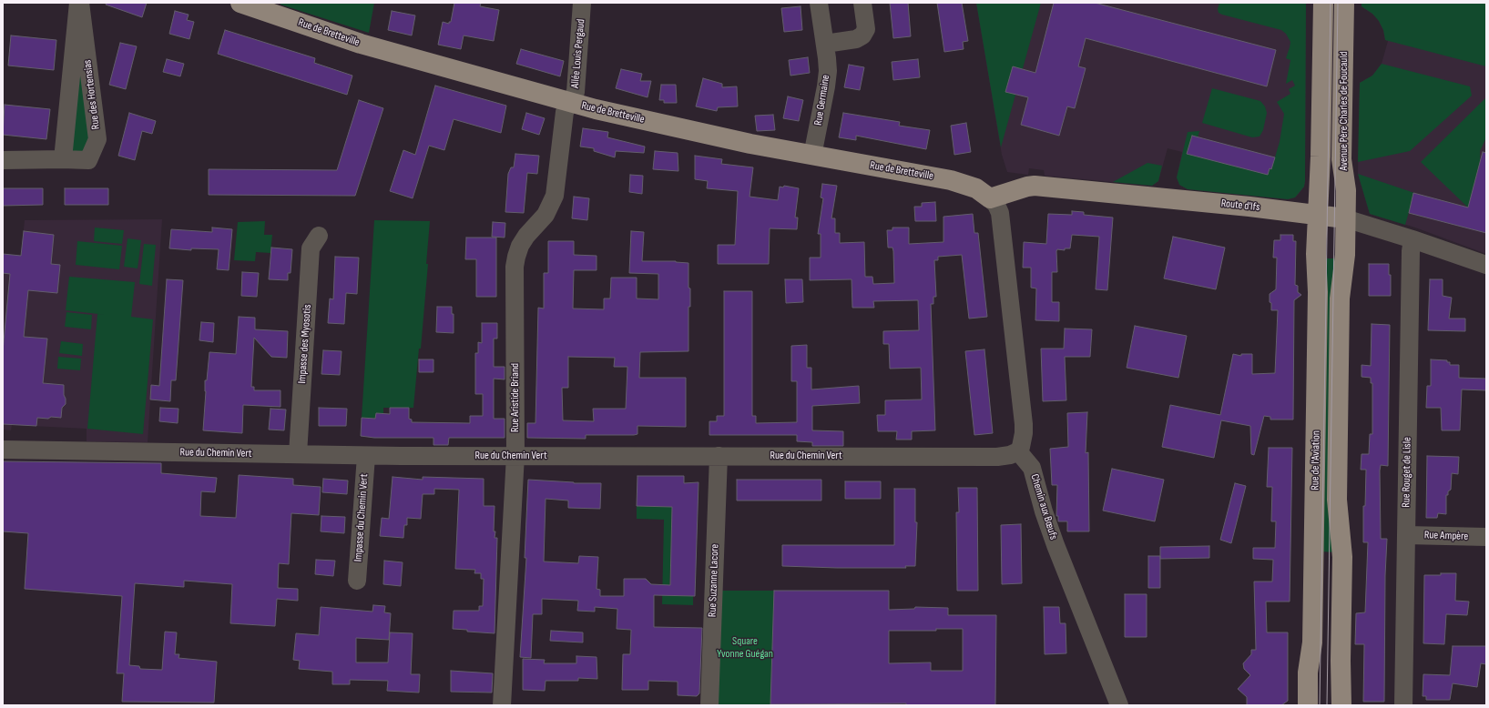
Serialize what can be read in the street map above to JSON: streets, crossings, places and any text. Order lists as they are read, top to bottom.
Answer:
{
  "streets": {
    "main road": [
      "Rue de Bretteville",
      "Avenue Père Charles de Foucauld",
      "Route d'Ifs",
      "Rue de l'Aviation"
    ],
    "street": [
      "Allée Louis Pergaud",
      "Rue des Hortensias",
      "Rue Germaine",
      "Impasse des Myosotis",
      "Rue Aristide Briand",
      "Rue du Chemin Vert",
      "Rue Rouget de Lisle",
      "Chemin aux Bœufs",
      "Impasse du Chemin Vert",
      "Rue Ampère",
      "Rue Suzanne Lacore"
    ]
  },
  "crossings": [
    ["Rue de Bretteville", "Allée Louis Pergaud"],
    ["Rue de Bretteville", "Rue Germaine"],
    ["Rue de Bretteville", "Route d'Ifs"],
    ["Rue de Bretteville", "Rue Aristide Briand"],
    ["Allée Louis Pergaud", "Rue Aristide Briand"],
    ["Avenue Père Charles de Foucauld", "Route d'Ifs"],
    ["Avenue Père Charles de Foucauld", "Rue de l'Aviation"],
    ["Route d'Ifs", "Rue de l'Aviation"],
    ["Route d'Ifs", "Rue Rouget de Lisle"],
    ["Impasse des Myosotis", "Rue du Chemin Vert"],
    ["Rue Aristide Briand", "Rue du Chemin Vert"],
    ["Rue du Chemin Vert", "Chemin aux Bœufs"],
    ["Rue du Chemin Vert", "Impasse du Chemin Vert"],
    ["Rue du Chemin Vert", "Rue Suzanne Lacore"],
    ["Rue Rouget de Lisle", "Rue Ampère"]
  ],
  "parks": ["Square Yvonne Guégan"]
}
